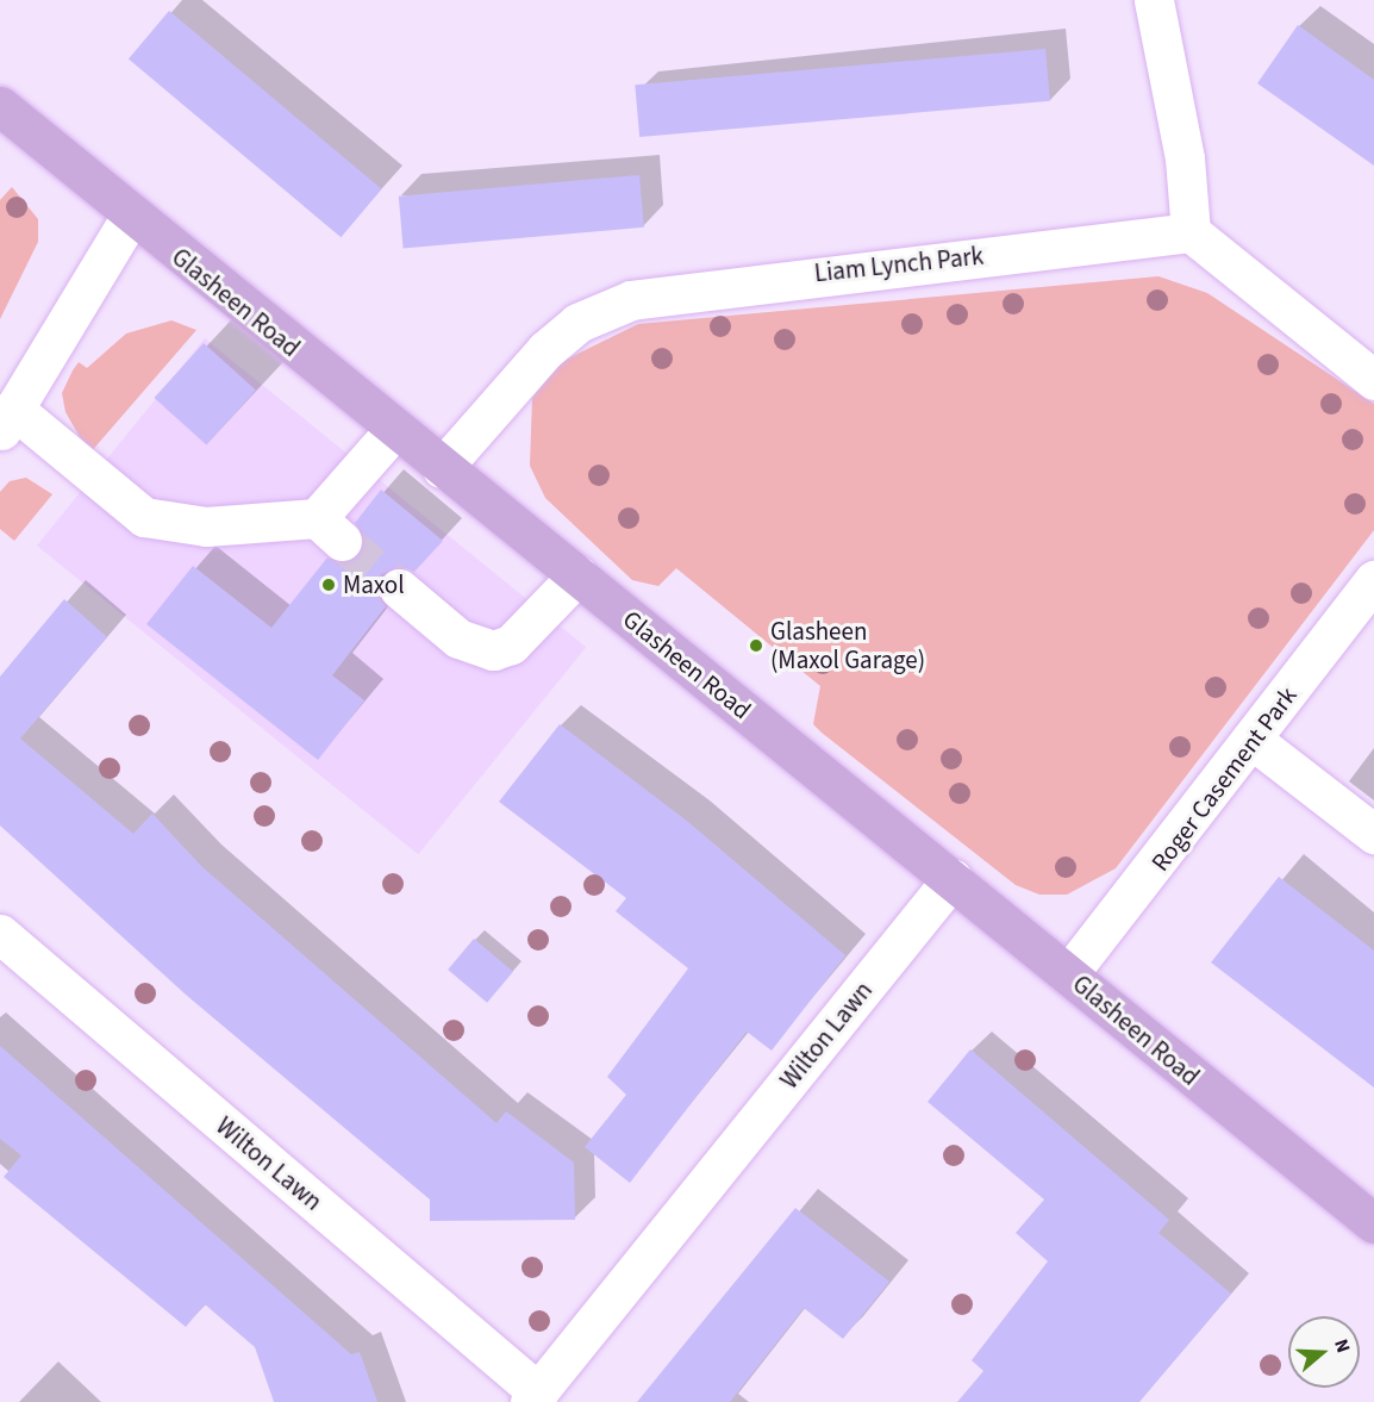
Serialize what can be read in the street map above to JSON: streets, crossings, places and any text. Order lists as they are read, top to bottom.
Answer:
{
  "streets": {
    "main road": ["Glasheen Road"],
    "street": ["Liam Lynch Park", "Roger Casement Park", "Wilton Lawn"]
  },
  "crossings": [
    ["Liam Lynch Park", "Glasheen Road"],
    ["Glasheen Road", "Roger Casement Park"],
    ["Glasheen Road", "Wilton Lawn"]
  ],
  "places": ["Maxol", "Glasheen (Maxol Garage)"],
  "north": "right"
}
